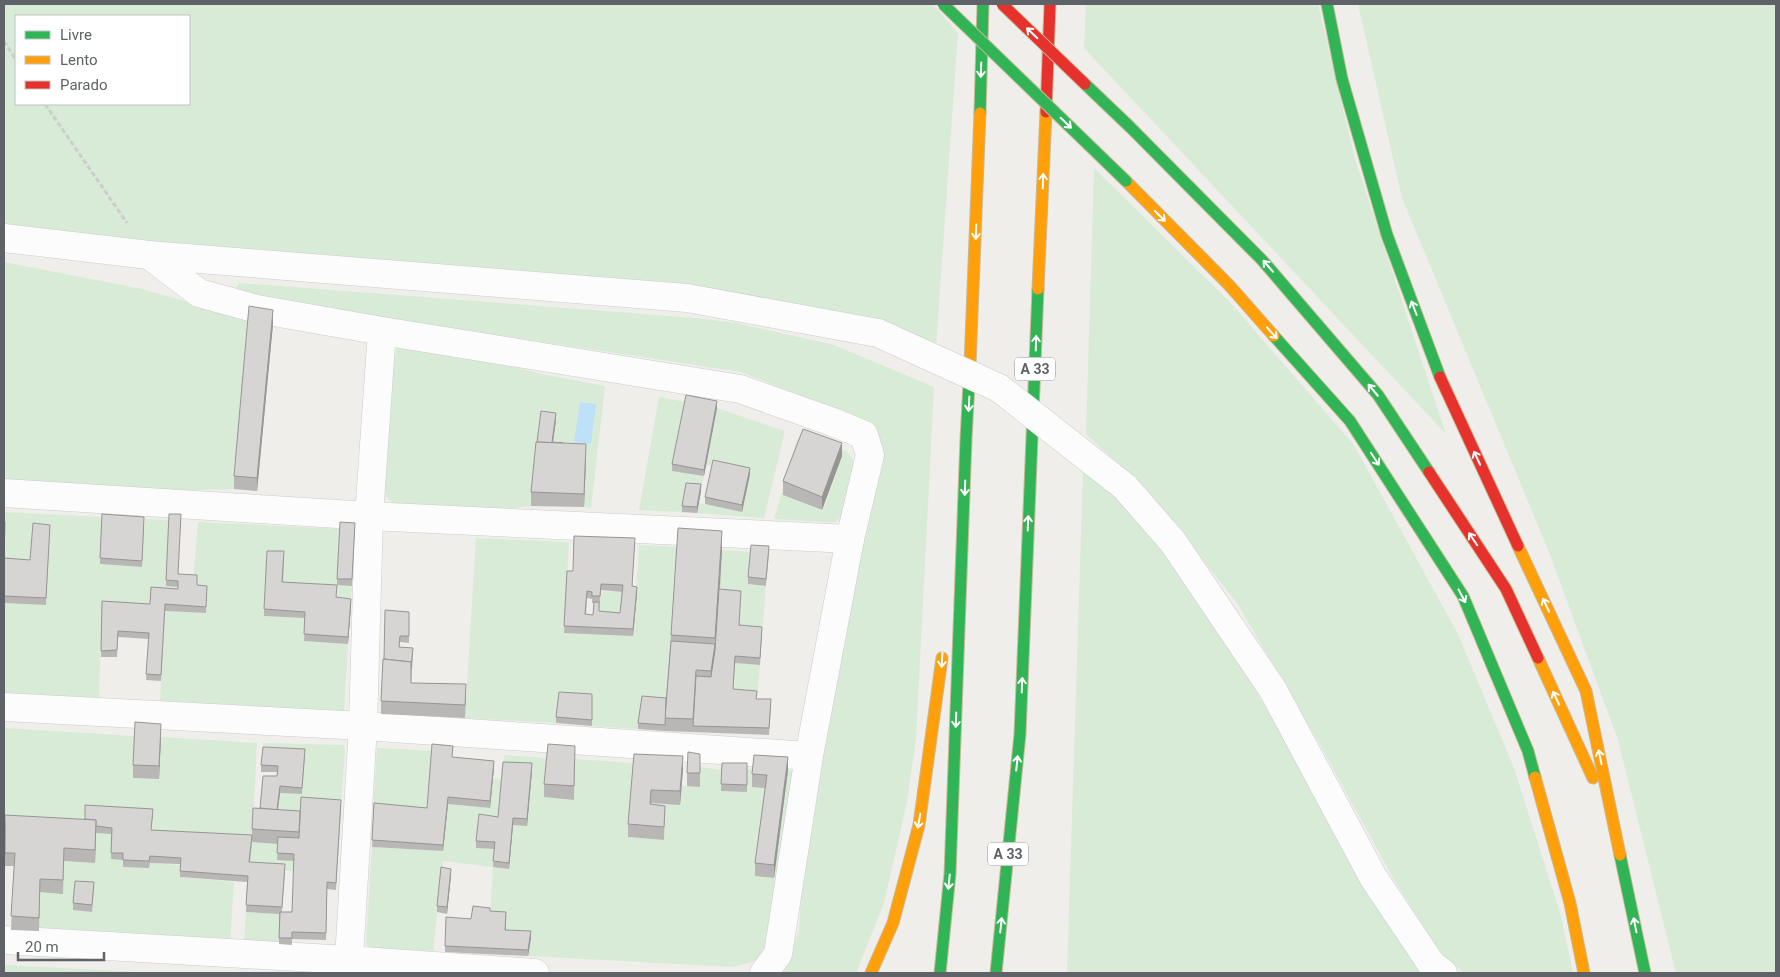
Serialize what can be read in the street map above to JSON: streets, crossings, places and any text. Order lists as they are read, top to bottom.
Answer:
{
  "streets": {
    "highway": ["A 33"]
  },
  "legend": ["Livre", "Lento", "Parado"],
  "scale_bar": "20 m"
}
